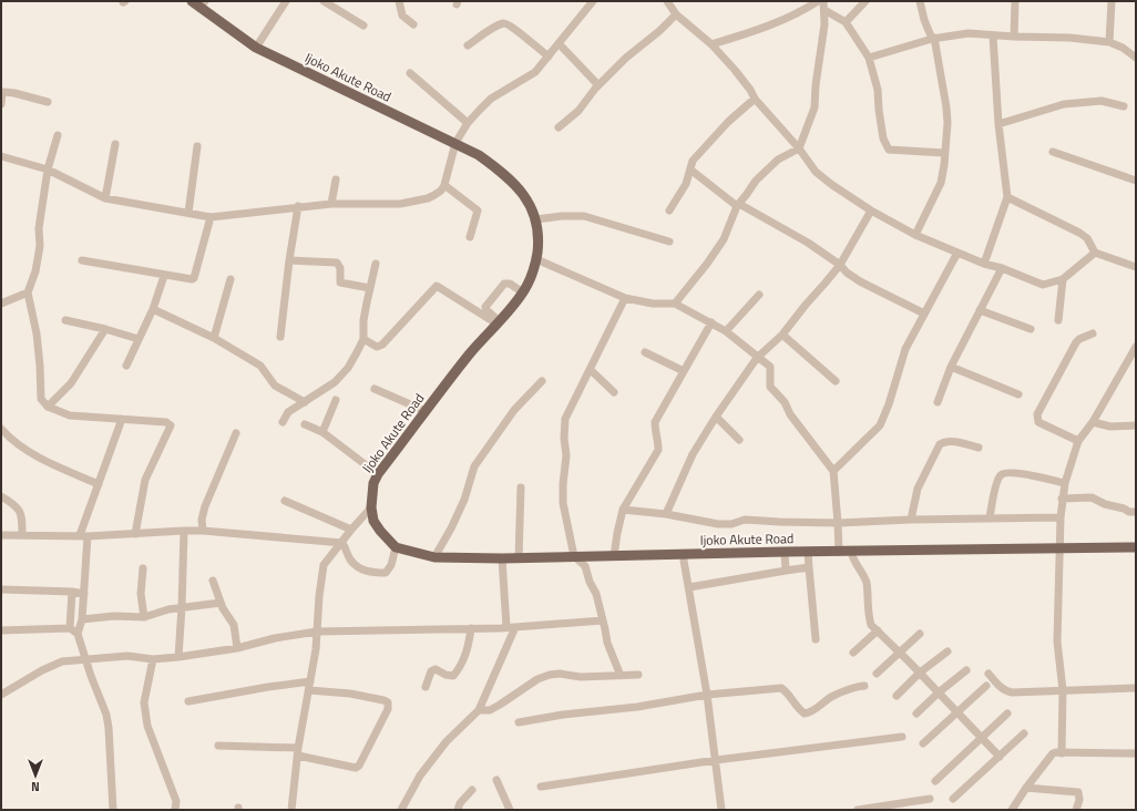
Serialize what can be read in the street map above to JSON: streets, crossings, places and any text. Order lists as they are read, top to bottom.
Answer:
{
  "streets": {
    "main road": ["Ijoko Akute Road"]
  },
  "north": "bottom"
}
